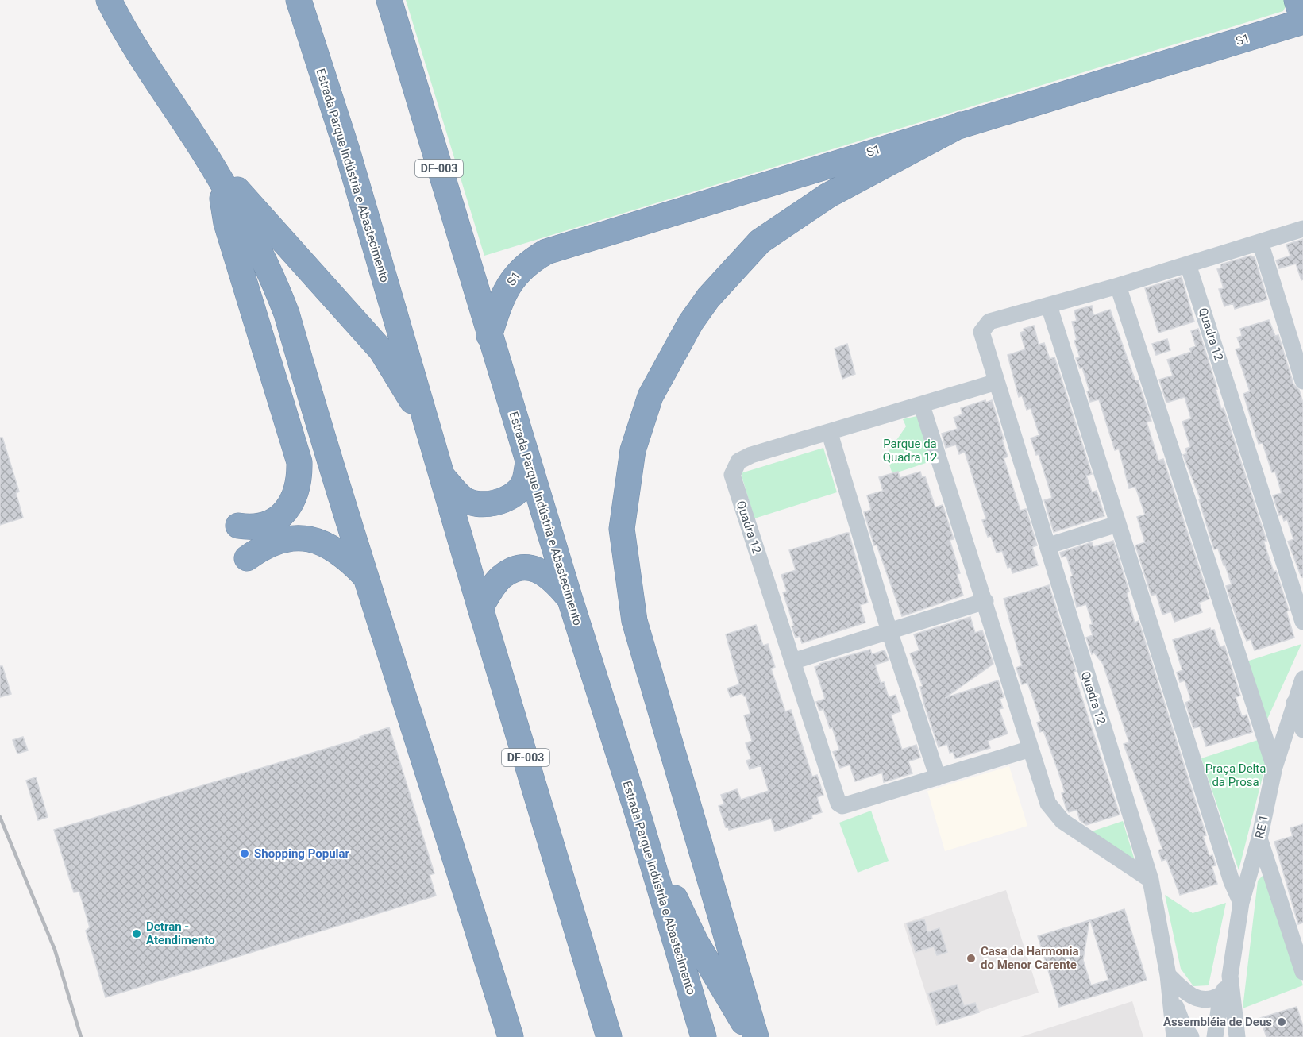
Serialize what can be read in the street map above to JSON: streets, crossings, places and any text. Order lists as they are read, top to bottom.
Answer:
{
  "streets": {
    "highway": ["S1", "DF-003", "Estrada Parque Indústria e Abastecimento"],
    "street": ["Quadra 12", "RE 1"]
  },
  "crossings": [
    ["S1", "Estrada Parque Indústria e Abastecimento"]
  ],
  "parks": ["Parque da Quadra 12", "Praça Delta da Prosa"],
  "places": [
    "Shopping Popular",
    "Detran - Atendimento",
    "Casa da Harmonia do Menor Carente",
    "Assembléia de Deus"
  ]
}
